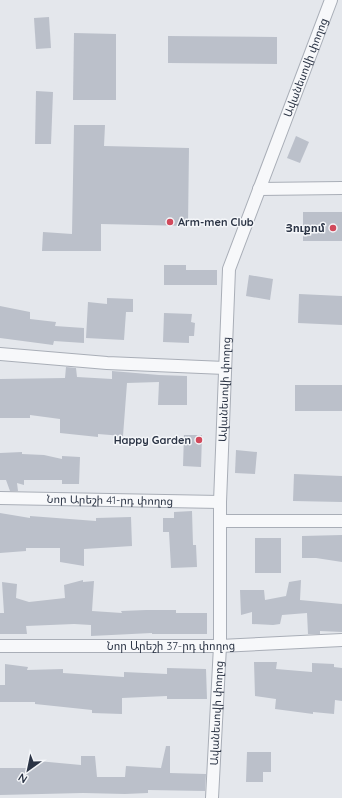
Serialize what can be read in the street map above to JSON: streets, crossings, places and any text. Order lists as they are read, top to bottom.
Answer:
{
  "streets": {
    "street": ["Ավանեսովի փողոց", "Նոր Արեշի 41-րդ փողոց", "Նոր Արեշի 37-րդ փողոց"]
  },
  "crossings": [
    ["Ավանեսովի փողոց", "Նոր Արեշի 41-րդ փողոց"],
    ["Ավանեսովի փողոց", "Նոր Արեշի 37-րդ փողոց"]
  ],
  "places": ["Arm-men Club", "Յուքոմ", "Happy Garden"],
  "north": "bottom left"
}
